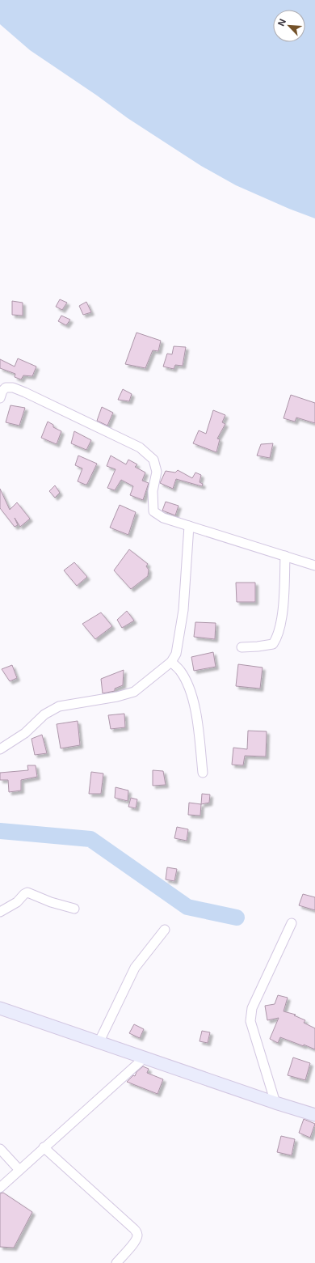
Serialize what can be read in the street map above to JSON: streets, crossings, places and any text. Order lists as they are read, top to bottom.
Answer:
{
  "north": "top left"
}
